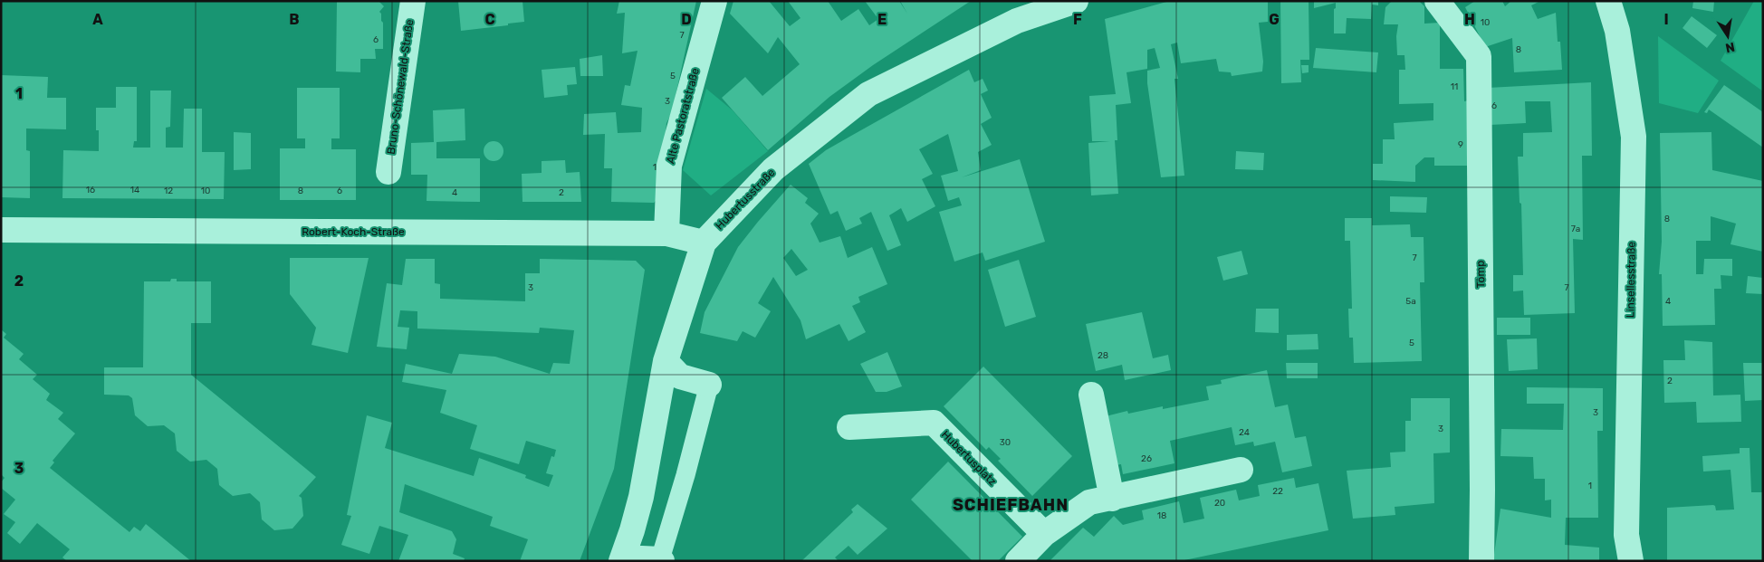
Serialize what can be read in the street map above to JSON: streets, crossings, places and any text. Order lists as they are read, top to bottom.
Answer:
{
  "streets": {
    "street": [
      "Bruno-Schönewald-Straße",
      "Alte Pastoratstraße",
      "Hubertusstraße",
      "Robert-Koch-Straße",
      "Tömp",
      "Linsellesstraße",
      "Hubertusplatz"
    ]
  },
  "crossings": [
    ["Alte Pastoratstraße", "Robert-Koch-Straße"],
    ["Hubertusstraße", "Robert-Koch-Straße"]
  ],
  "districts": ["SCHIEFBAHN"],
  "house_numbers": [
    "10",
    "7",
    "6",
    "8",
    "5",
    "11",
    "3",
    "6",
    "9",
    "1",
    "16",
    "14",
    "12",
    "10",
    "8",
    "6",
    "4",
    "2",
    "8",
    "7a",
    "7",
    "3",
    "7",
    "5a",
    "4",
    "5",
    "28",
    "2",
    "3",
    "3",
    "24",
    "30",
    "26",
    "1",
    "22",
    "20",
    "18"
  ],
  "north": "bottom",
  "grid": {
    "columns": [
      "A",
      "B",
      "C",
      "D",
      "E",
      "F",
      "G",
      "H",
      "I"
    ],
    "rows": ["1", "2", "3"]
  }
}
